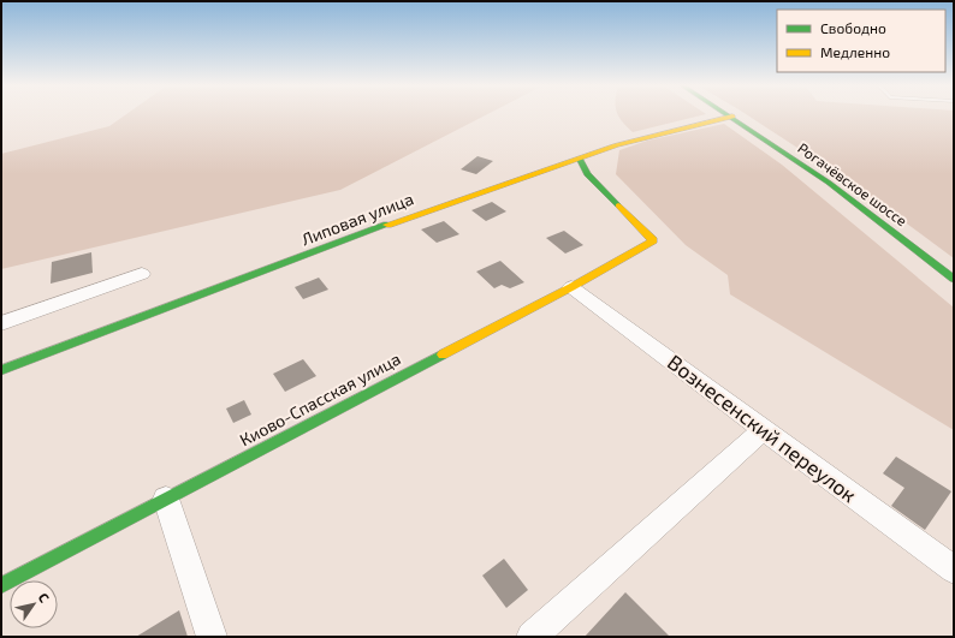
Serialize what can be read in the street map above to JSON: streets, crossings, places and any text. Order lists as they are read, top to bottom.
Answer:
{
  "streets": {
    "street": [
      "Рогачёвское шоссе",
      "Липовая улица",
      "Киово-Спасская улица",
      "Вознесенский переулок"
    ]
  },
  "crossings": [
    ["Рогачёвское шоссе", "Липовая улица"],
    ["Липовая улица", "Киово-Спасская улица"],
    ["Киово-Спасская улица", "Вознесенский переулок"]
  ],
  "legend": ["Свободно", "Медленно"],
  "north": "top right"
}
